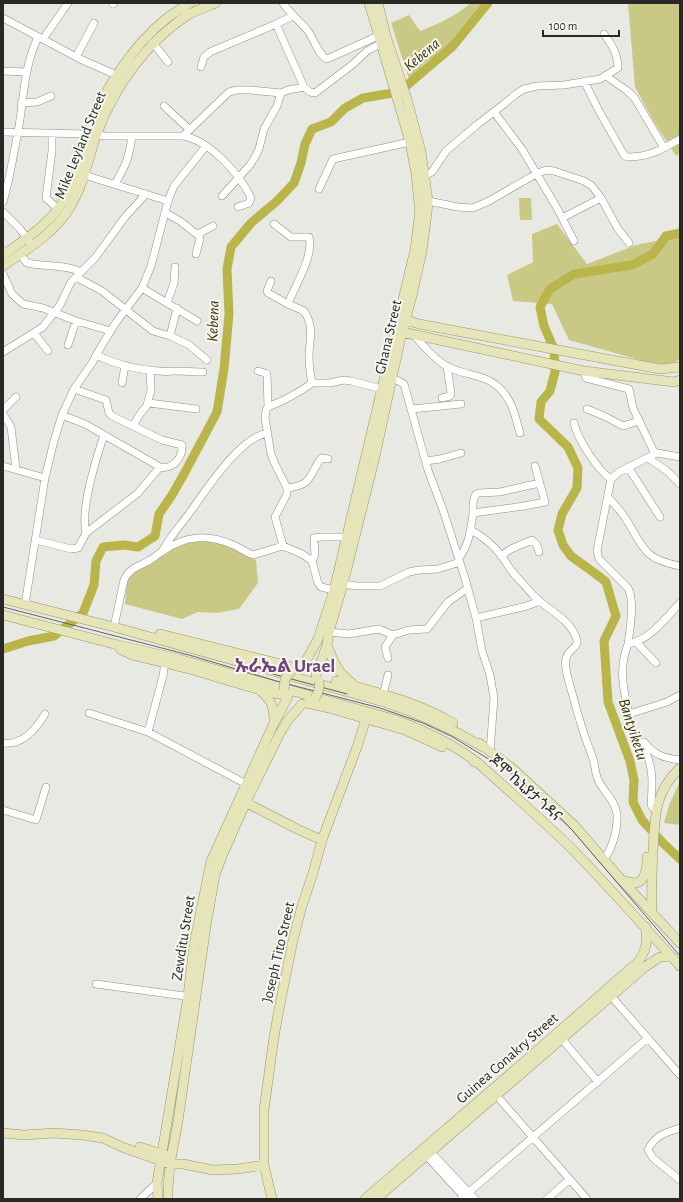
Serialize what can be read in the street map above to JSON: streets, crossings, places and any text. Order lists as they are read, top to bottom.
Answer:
{
  "streets": {
    "main road": [
      "Mike Leyland Street",
      "Ghana Street",
      "ጆሞ ኬኒያታ ጎዳና",
      "Zewditu Street",
      "Joseph Tito Street",
      "Guinea Conakry Street"
    ]
  },
  "crossings": [
    ["Ghana Street", "ጆሞ ኬኒያታ ጎዳና"],
    ["Ghana Street", "Zewditu Street"],
    ["ጆሞ ኬኒያታ ጎዳና", "Zewditu Street"],
    ["ጆሞ ኬኒያታ ጎዳና", "Joseph Tito Street"],
    ["ጆሞ ኬኒያታ ጎዳና", "Guinea Conakry Street"]
  ],
  "districts": ["ኡራኤል Urael"],
  "water": ["Kebena", "Bantyiketu"],
  "scale_bar": "100 m"
}
